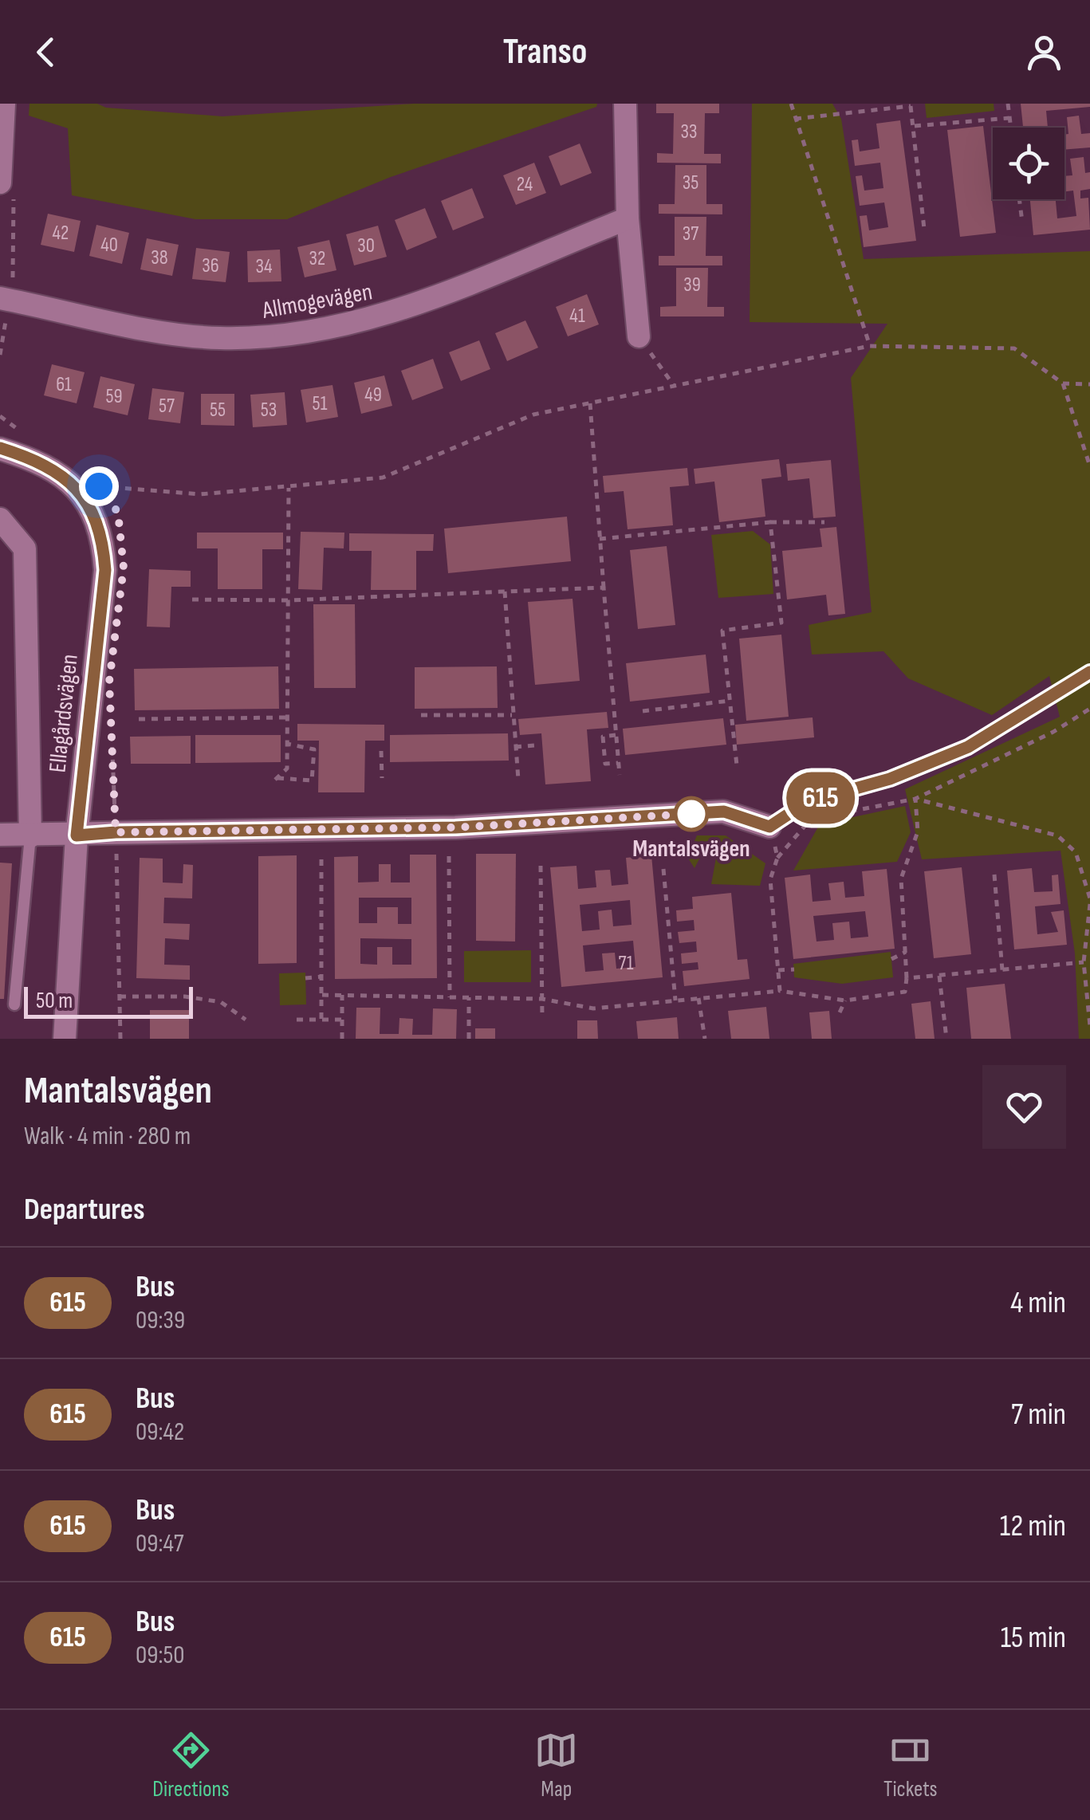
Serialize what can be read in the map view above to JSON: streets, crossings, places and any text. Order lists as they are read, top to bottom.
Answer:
{
  "streets": {
    "street": ["Allmogevägen", "Ellagårdsvägen"]
  },
  "places": ["Mantalsvägen"],
  "lines": ["bus line 615"],
  "house_numbers": [
    "33",
    "35",
    "24",
    "42",
    "37",
    "40",
    "30",
    "38",
    "32",
    "36",
    "34",
    "39",
    "41",
    "61",
    "49",
    "59",
    "51",
    "57",
    "55",
    "53",
    "71"
  ],
  "scale_bar": "50 m",
  "page": {
    "header": "Transo",
    "on_map": "615",
    "scale": "50 m",
    "heading": [
      ["Mantalsvägen", "Walk · 4 min · 280 m"],
      "Departures"
    ],
    "list": [
      {
        "mark": "615",
        "name": "Bus",
        "note": "09:39",
        "value": "4 min"
      },
      {
        "mark": "615",
        "name": "Bus",
        "note": "09:42",
        "value": "7 min"
      },
      {
        "mark": "615",
        "name": "Bus",
        "note": "09:47",
        "value": "12 min"
      },
      {
        "mark": "615",
        "name": "Bus",
        "note": "09:50",
        "value": "15 min"
      }
    ],
    "tabs": ["Directions", "Map", "Tickets"]
  }
}
